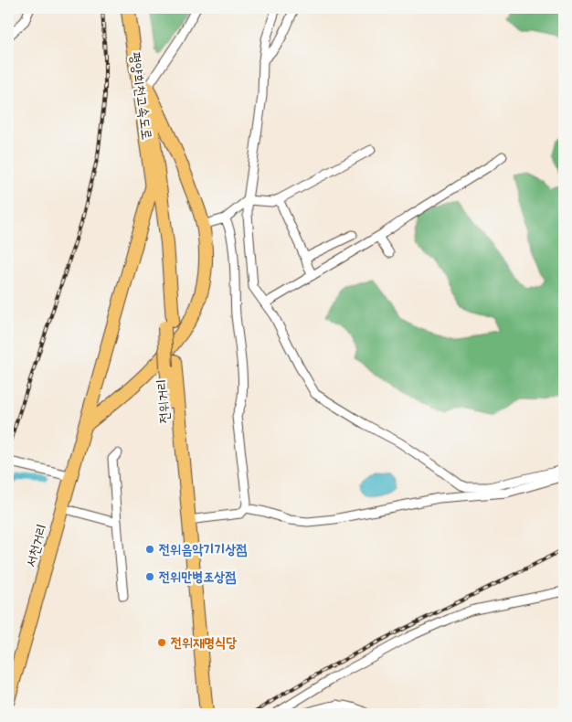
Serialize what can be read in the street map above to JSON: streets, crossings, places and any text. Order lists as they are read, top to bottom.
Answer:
{
  "streets": {
    "highway": ["평양희천고속도로"],
    "main road": ["전위거리", "서천거리"]
  },
  "crossings": [
    ["평양희천고속도로", "전위거리"],
    ["평양희천고속도로", "서천거리"],
    ["전위거리", "서천거리"]
  ],
  "places": ["전위음악기기상점", "전위만병조상점", "전위재명식당"]
}
